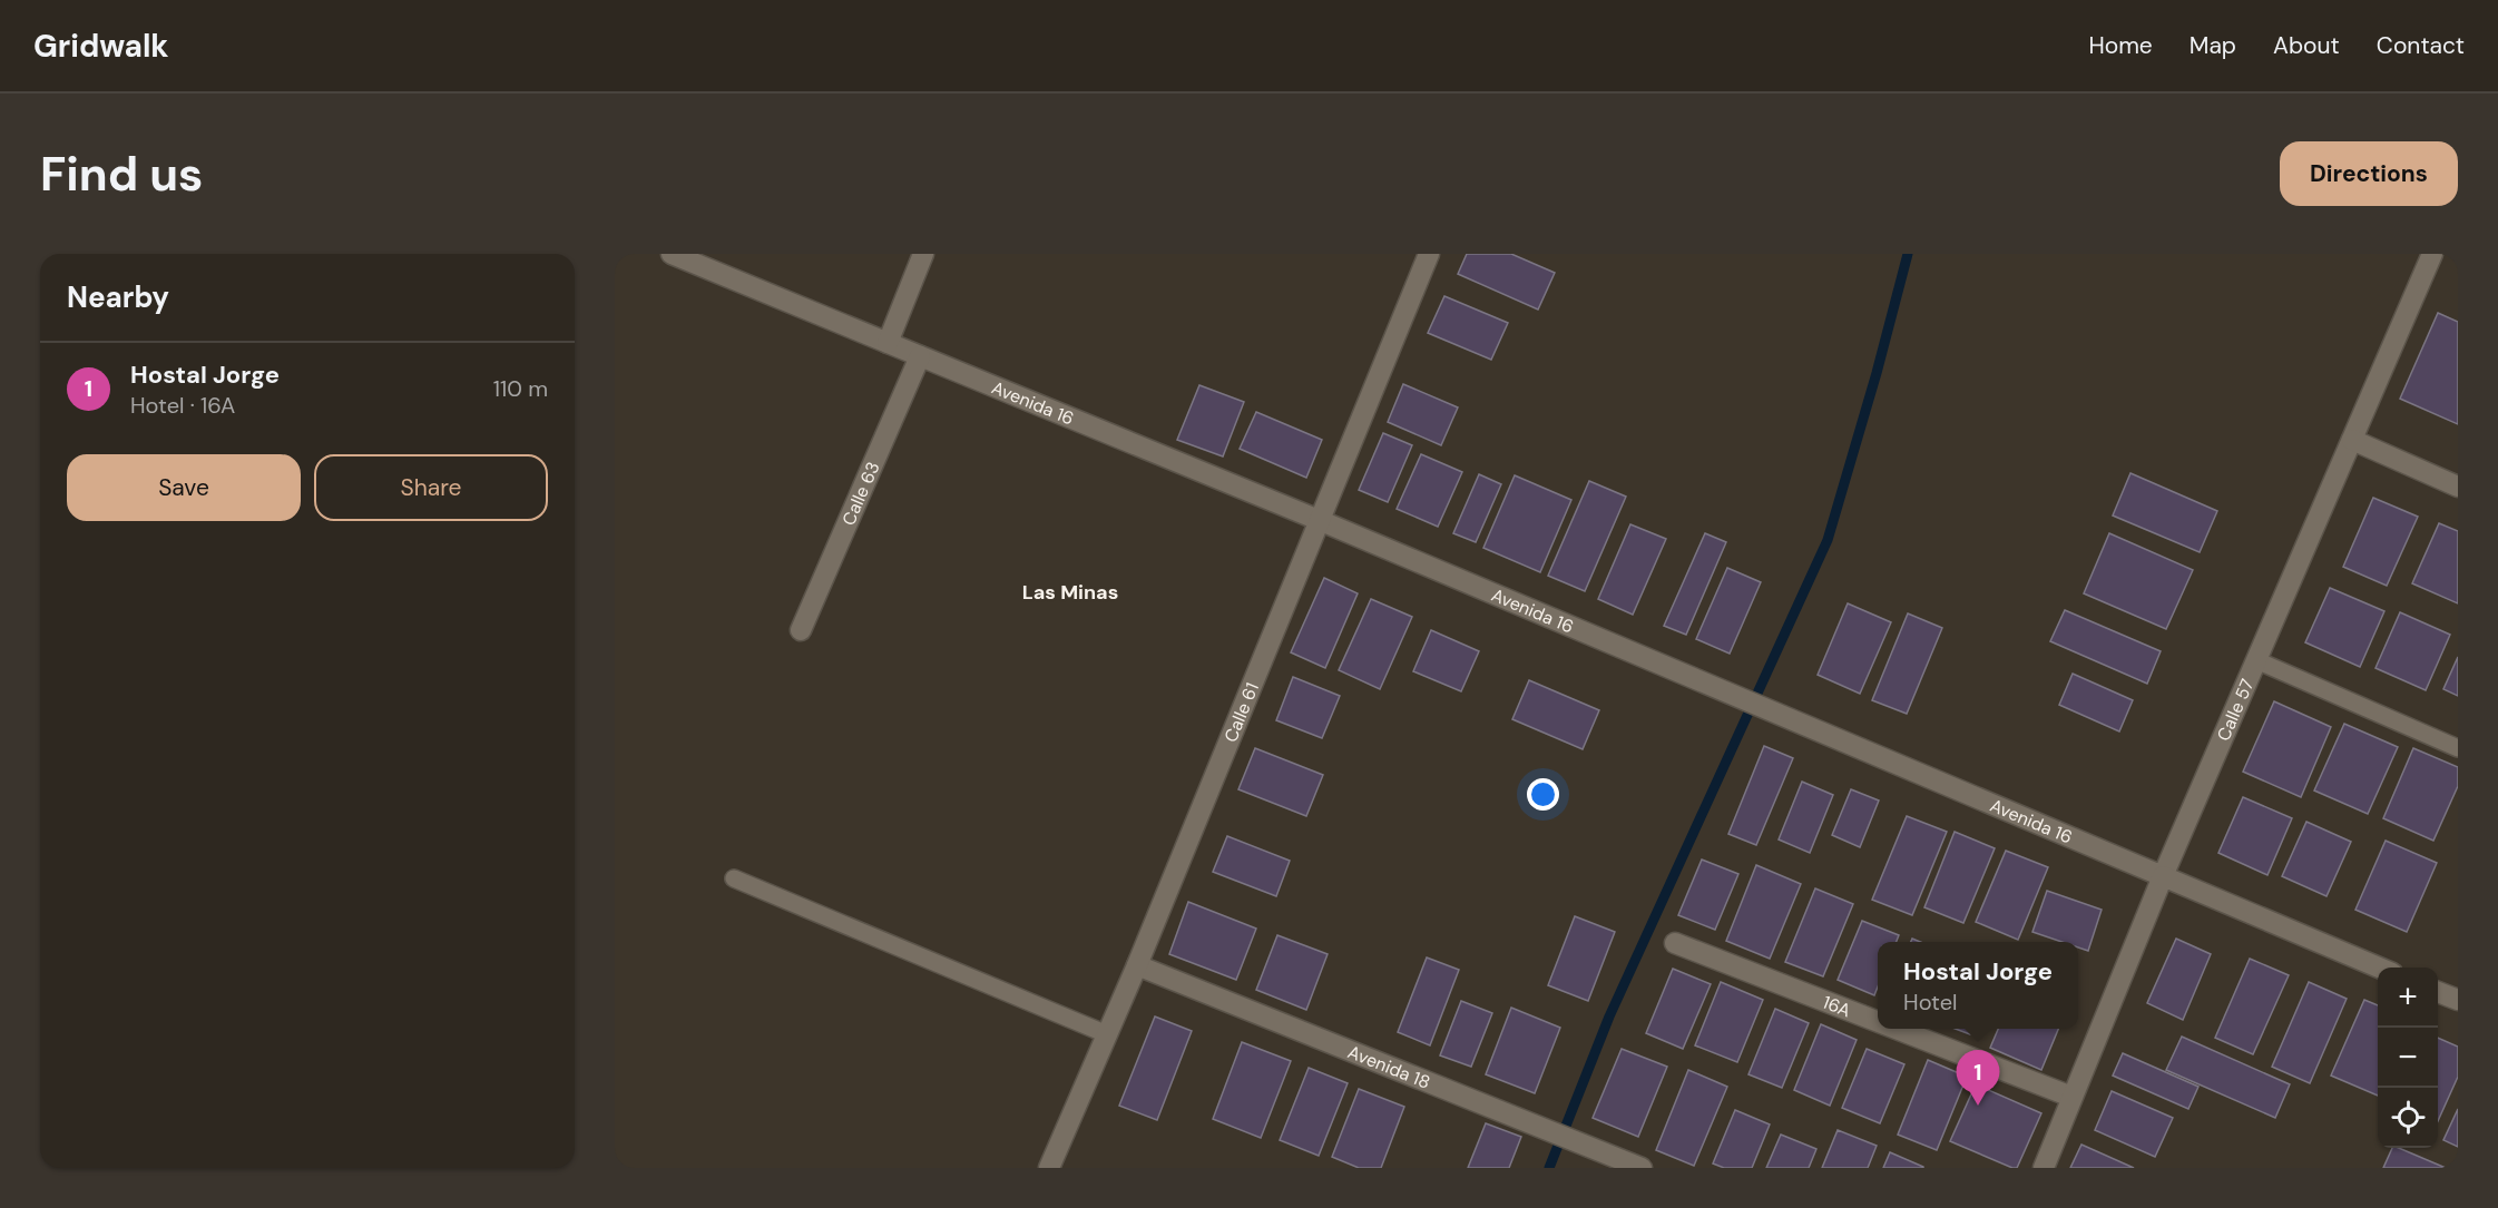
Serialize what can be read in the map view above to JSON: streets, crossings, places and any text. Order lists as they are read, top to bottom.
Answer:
{
  "streets": {
    "street": [
      "Avenida 16",
      "Calle 63",
      "Calle 57",
      "Calle 61",
      "16A",
      "Avenida 18"
    ]
  },
  "crossings": [
    ["Avenida 16", "Calle 63"],
    ["Avenida 16", "Calle 57"],
    ["Avenida 16", "Calle 61"],
    ["Calle 57", "16A"],
    ["Calle 61", "Avenida 18"]
  ],
  "districts": ["Las Minas"],
  "page": {
    "header": "Gridwalk",
    "nav": [
      "Home",
      "Map",
      "About",
      "Contact"
    ],
    "buttons": [
      "Directions",
      ["Save", "Share"]
    ],
    "title": "Find us",
    "heading": "Nearby",
    "list": [
      {
        "mark": "1",
        "name": "Hostal Jorge",
        "note": "Hotel · 16A",
        "value": "110 m"
      }
    ],
    "popup": ["Hostal Jorge", "Hotel"],
    "map_buttons": ["+", "−"],
    "pins": "1"
  }
}
